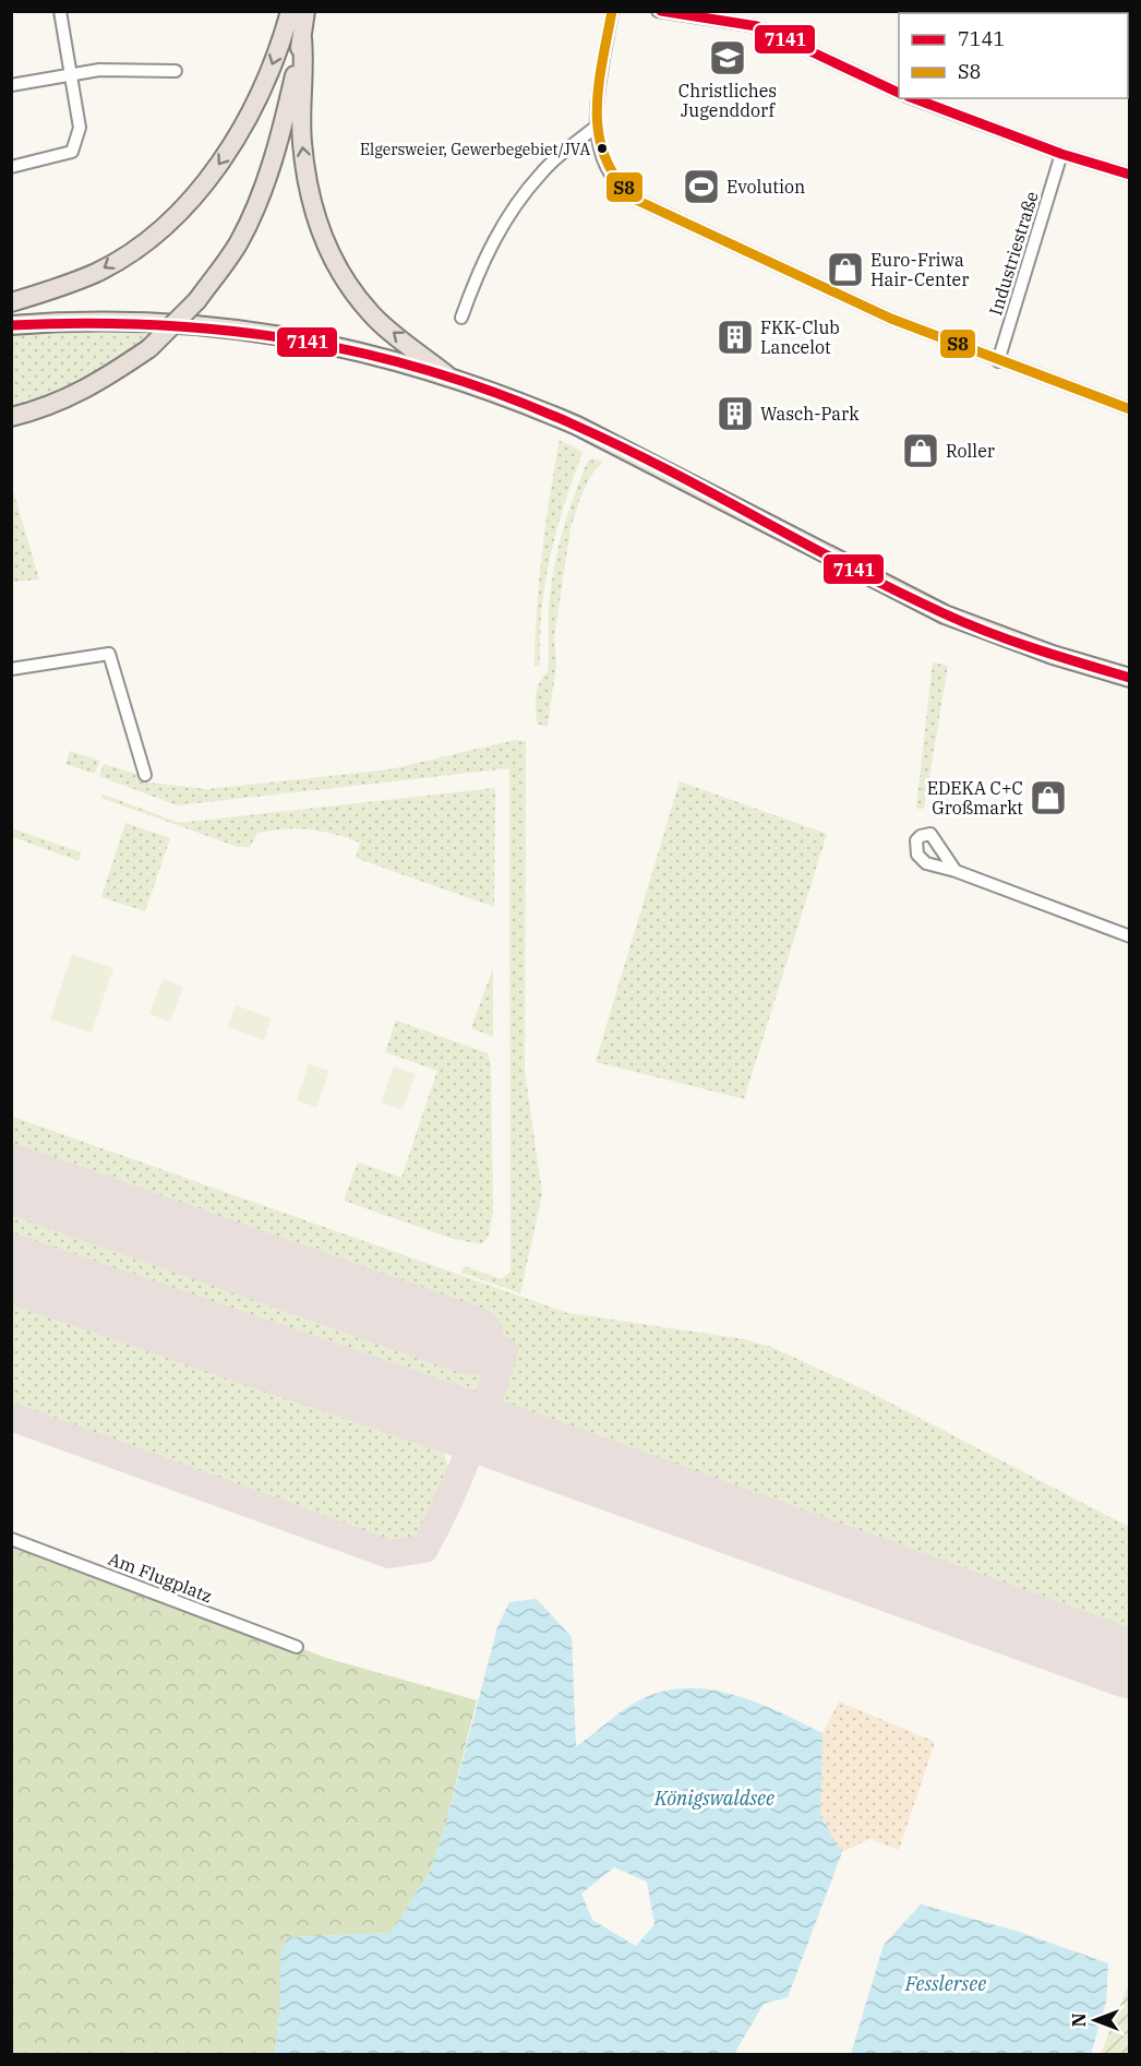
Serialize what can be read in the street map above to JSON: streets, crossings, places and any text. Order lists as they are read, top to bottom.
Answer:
{
  "streets": {
    "street": ["Industriestraße", "Am Flugplatz"]
  },
  "water": ["Königswaldsee", "Fesslersee"],
  "places": {
    "school or university": ["Christliches Jugenddorf"],
    "other": ["Elgersweier, Gewerbegebiet/JVA"],
    "sports": ["Evolution"],
    "shop": ["Euro-Friwa Hair-Center", "Roller", "EDEKA C+C Großmarkt"],
    "building": ["FKK-Club Lancelot", "Wasch-Park"]
  },
  "lines": ["transit line 7141", "transit line S8"],
  "legend": ["7141", "S8"],
  "north": "left"
}
